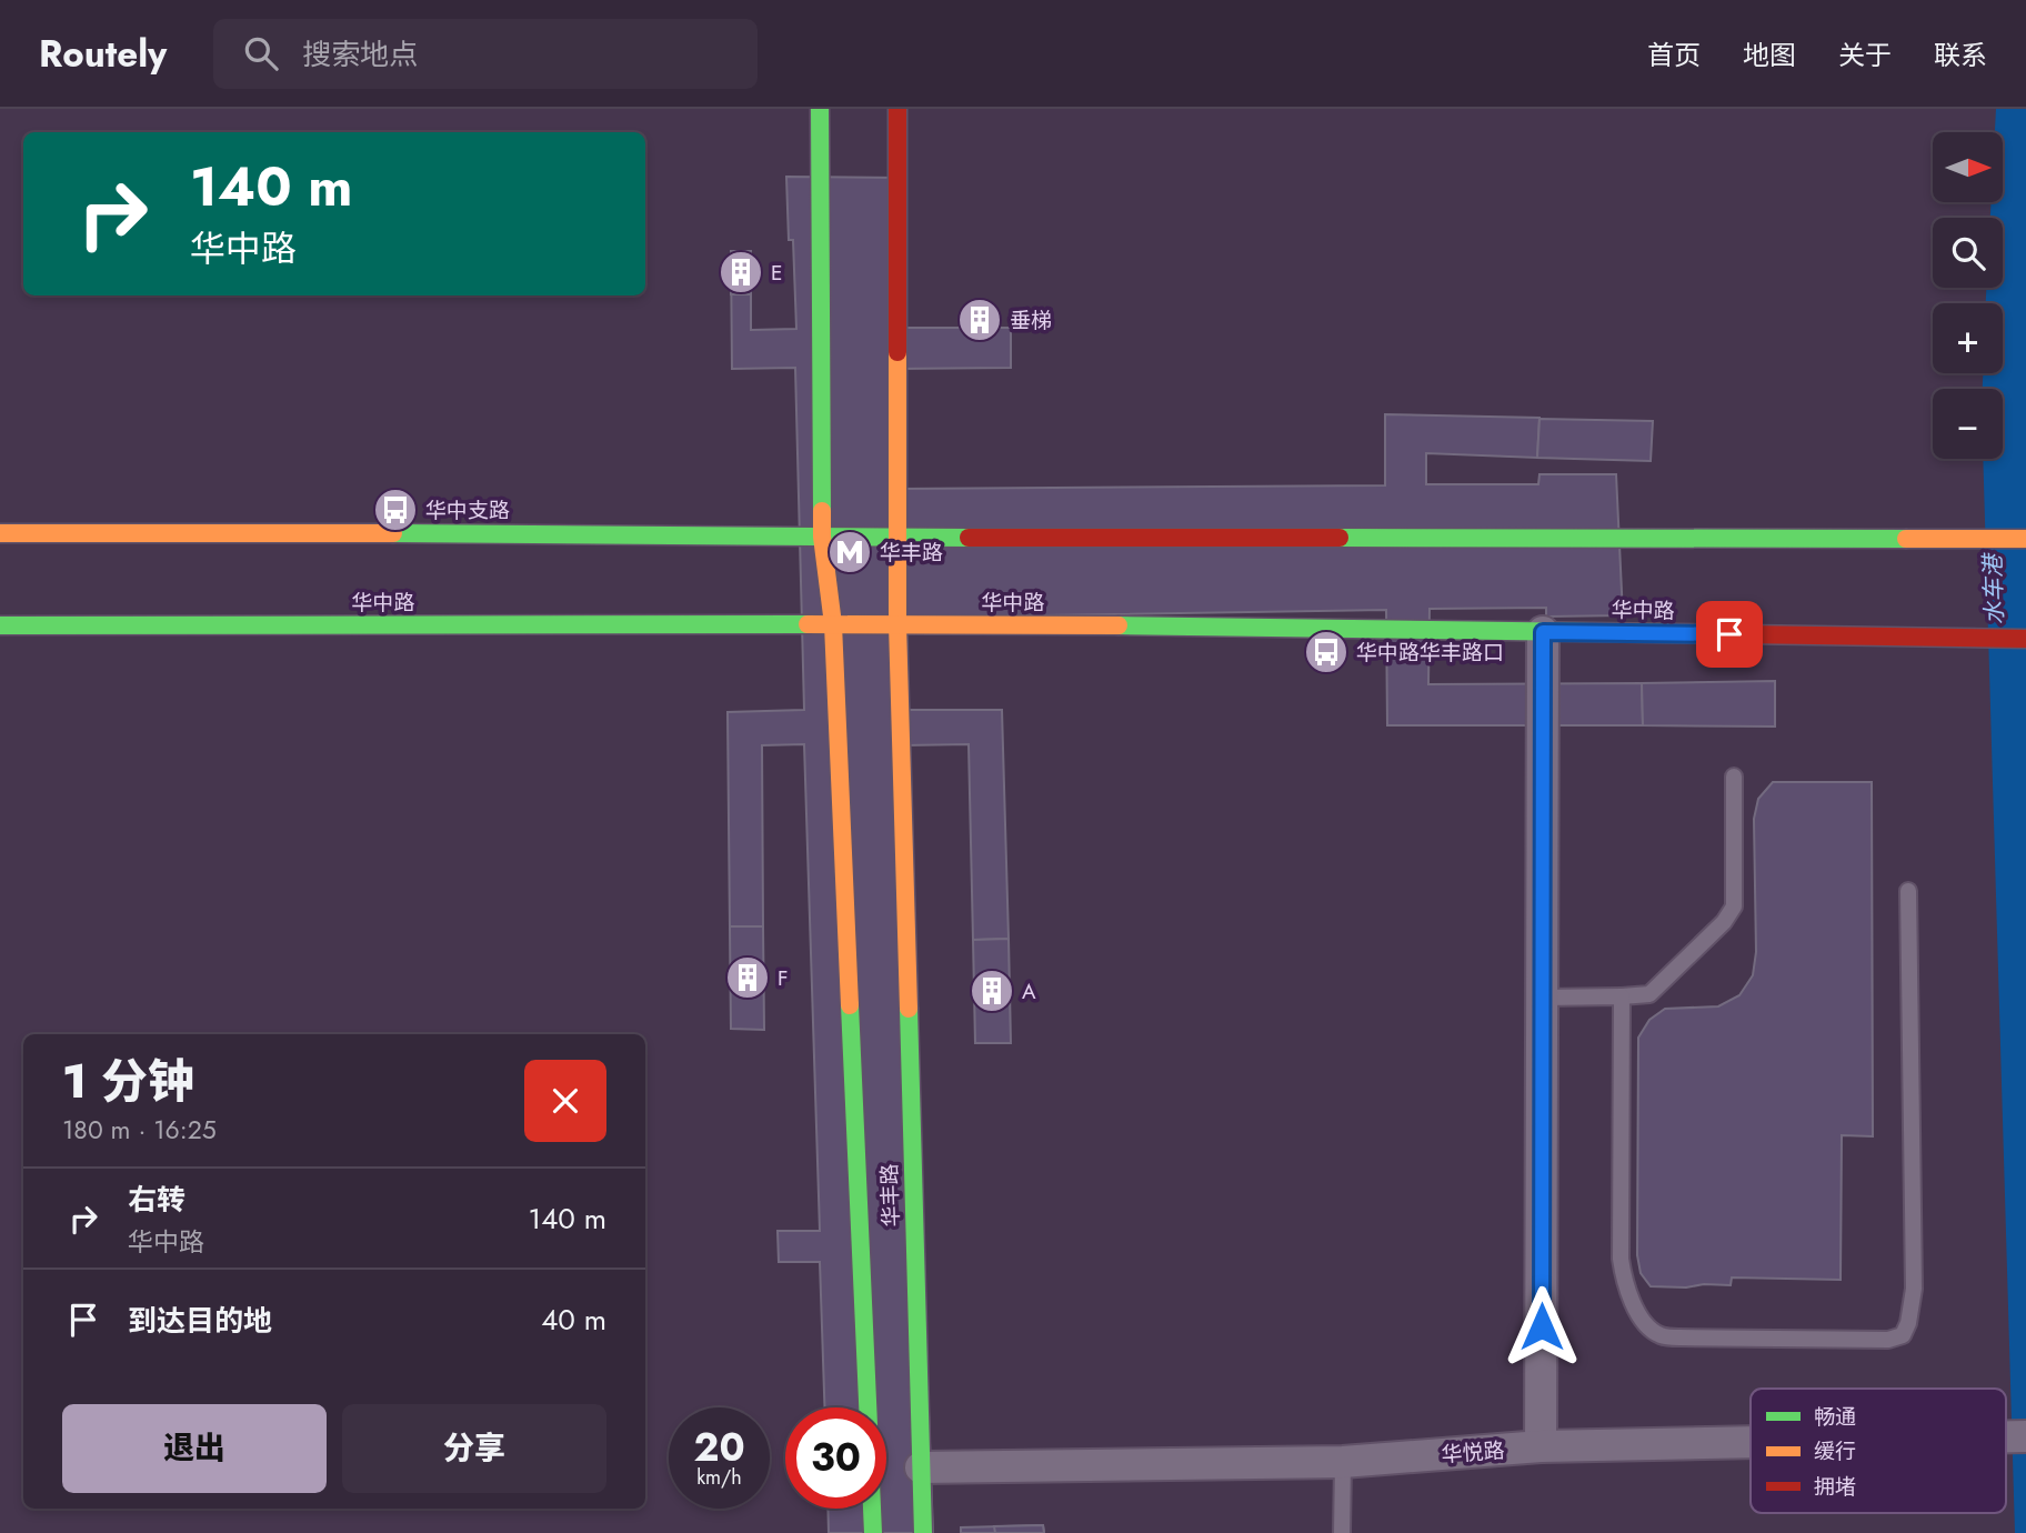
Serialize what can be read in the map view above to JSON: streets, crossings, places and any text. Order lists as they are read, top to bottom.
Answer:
{
  "streets": {
    "main road": ["华中路", "华丰路"],
    "street": ["华悦路"]
  },
  "crossings": [
    ["华中路", "华丰路"],
    ["华丰路", "华悦路"]
  ],
  "water": ["水车港"],
  "places": {
    "building": [
      "E",
      "垂梯",
      "F",
      "A"
    ],
    "bus stop": ["华中支路", "华中路华丰路口"],
    "metro station": ["华丰路"]
  },
  "legend": ["畅通", "缓行", "拥堵"],
  "north": "right",
  "page": {
    "header": "Routely",
    "search": "搜索地点",
    "nav": [
      "首页",
      "地图",
      "关于",
      "联系"
    ],
    "map_buttons": ["+", "−"],
    "turn": ["140 m", "华中路"],
    "heading": ["1 分钟", "180 m · 16:25"],
    "list": [
      {
        "name": "右转",
        "note": "华中路",
        "value": "140 m"
      },
      {
        "name": "到达目的地",
        "value": "40 m"
      }
    ],
    "buttons": ["退出", "分享"],
    "speed": "20 km/h",
    "limit": "30"
  }
}
